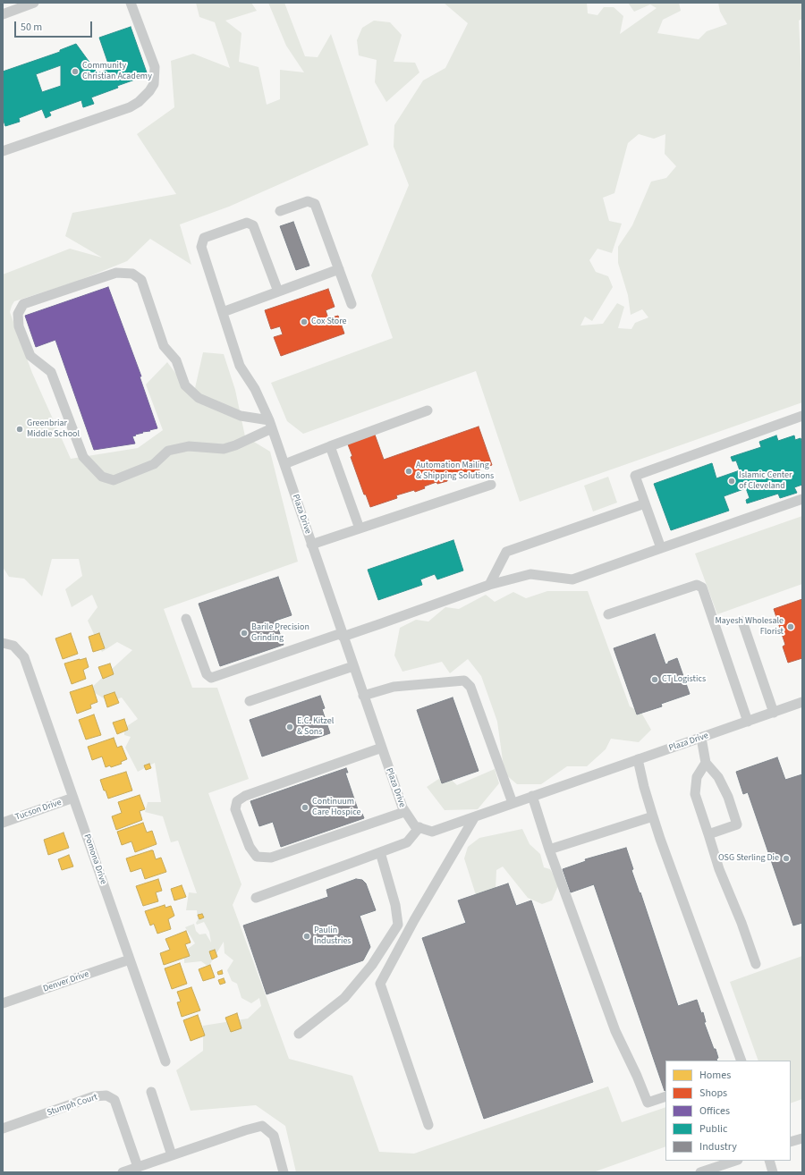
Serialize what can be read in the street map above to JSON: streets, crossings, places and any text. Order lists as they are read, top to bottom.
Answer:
{
  "streets": {
    "street": [
      "Plaza Drive",
      "Tucson Drive",
      "Pomona Drive",
      "Denver Drive",
      "Stumph Court"
    ]
  },
  "crossings": [
    ["Tucson Drive", "Pomona Drive"],
    ["Pomona Drive", "Denver Drive"]
  ],
  "places": [
    "Community Christian Academy",
    "Cox Store",
    "Greenbriar Middle School",
    "Automation Mailing & Shipping Solutions",
    "Islamic Center of Cleveland",
    "Mayesh Wholesale Florist",
    "Barile Precision Grinding",
    "CT Logistics",
    "E.C. Kitzel & Sons",
    "Continuum Care Hospice",
    "OSG Sterling Die",
    "Paulin Industries"
  ],
  "legend": [
    "Homes",
    "Shops",
    "Offices",
    "Public",
    "Industry"
  ],
  "scale_bar": "50 m"
}
